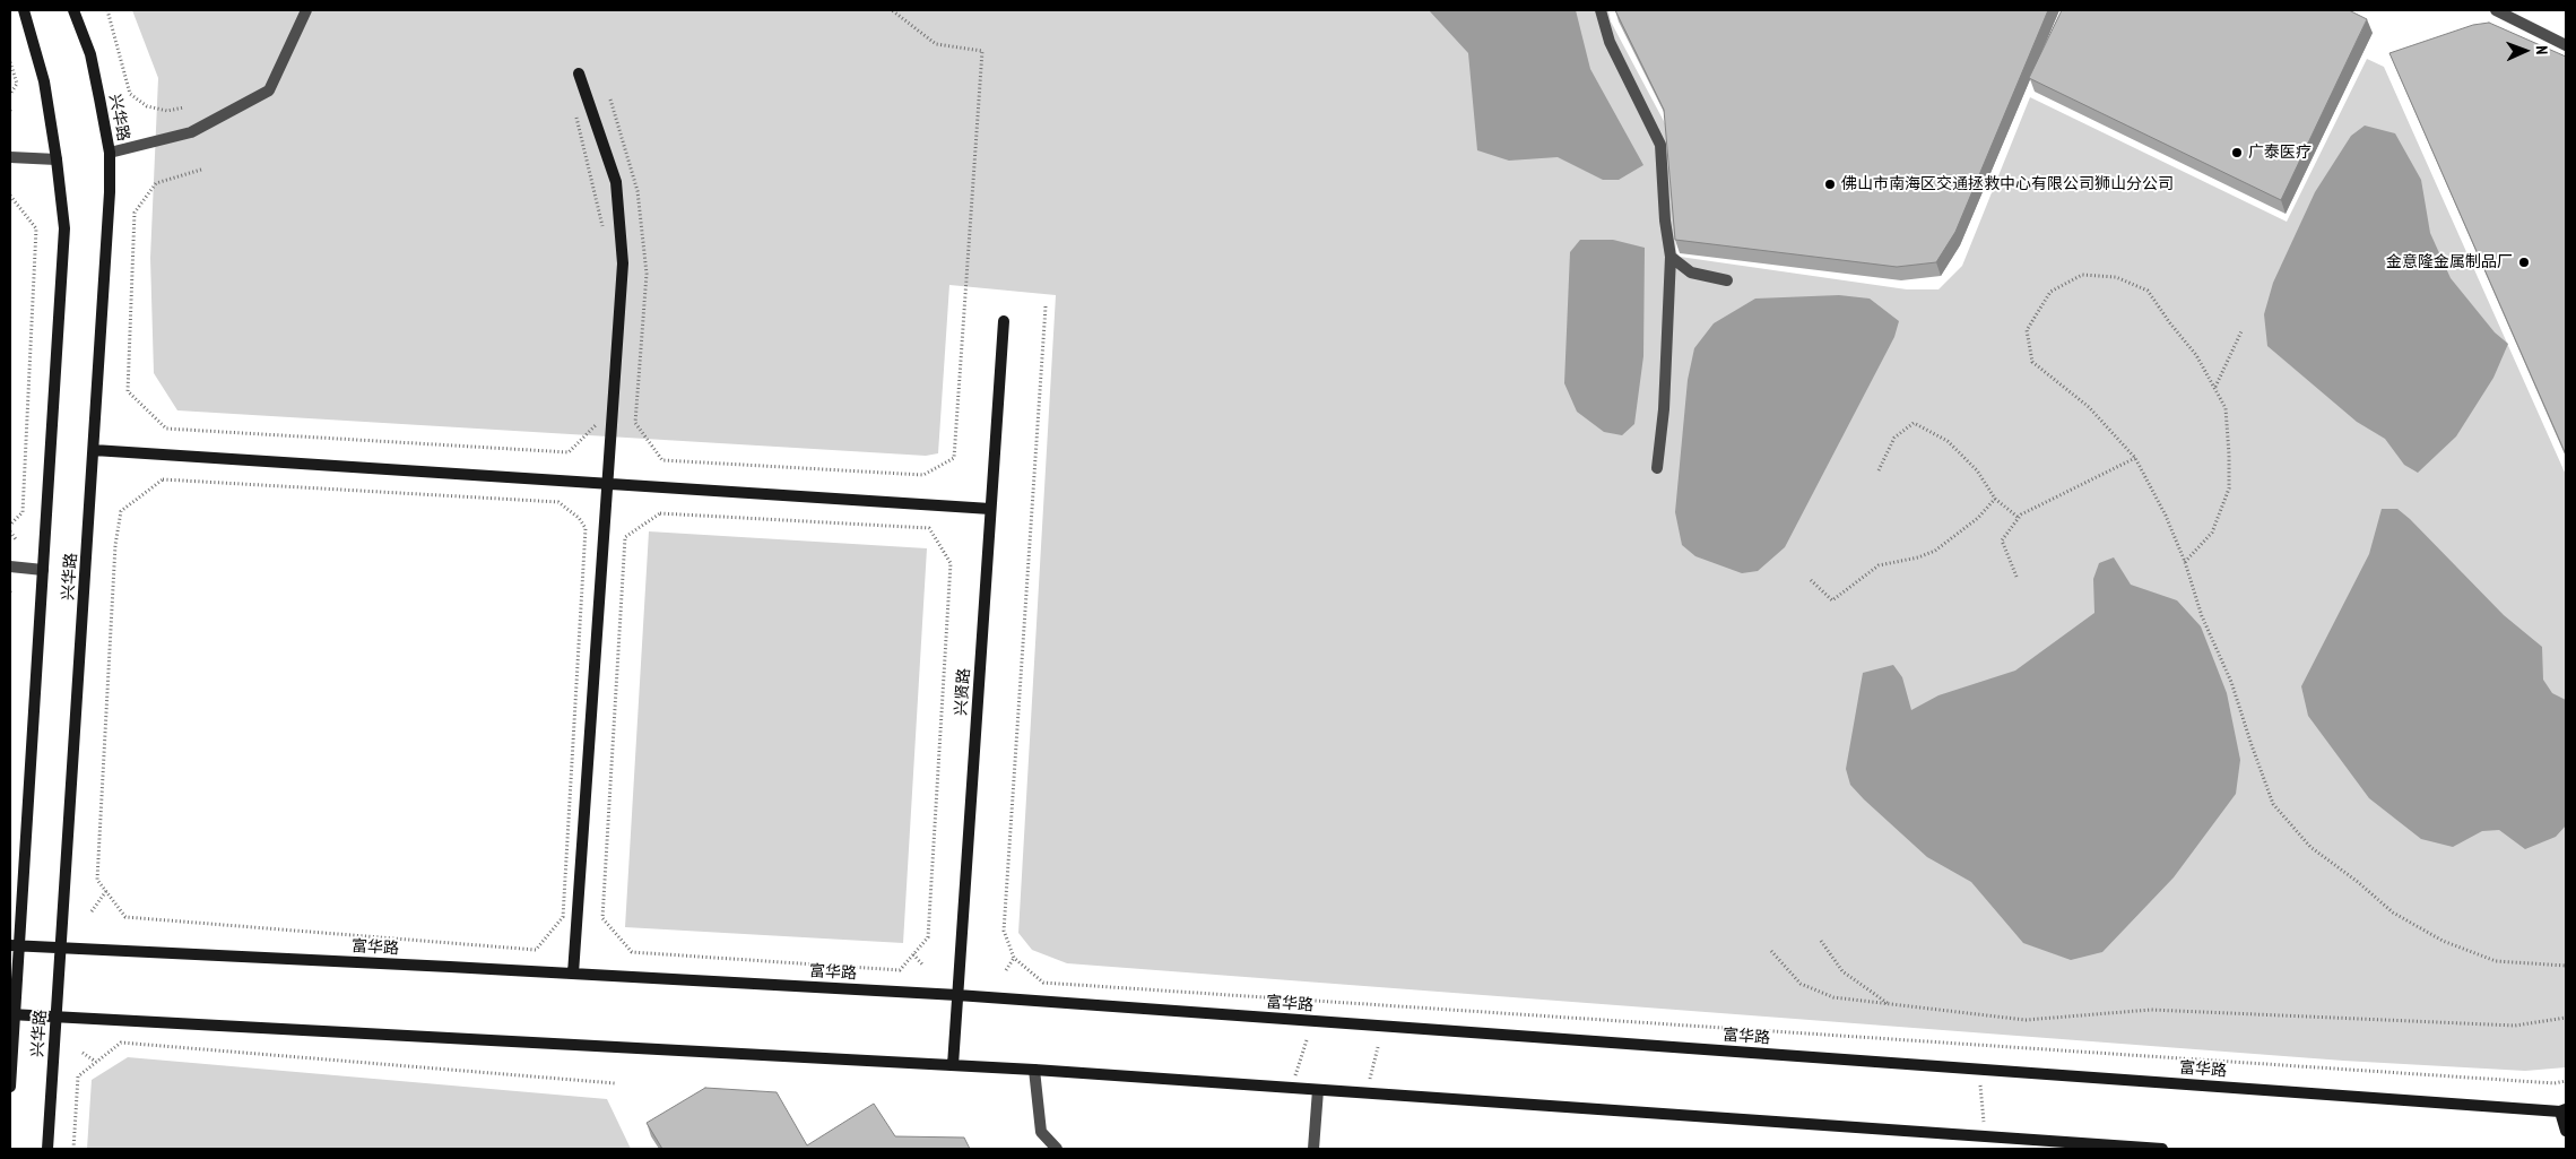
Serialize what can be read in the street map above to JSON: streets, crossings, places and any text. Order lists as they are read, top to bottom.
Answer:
{
  "streets": {
    "street": ["兴华路", "兴贤路", "富华路"]
  },
  "crossings": [
    ["兴华路", "富华路"],
    ["兴贤路", "富华路"]
  ],
  "places": ["广泰医疗", "佛山市南海区交通拯救中心有限公司狮山分公司", "金意隆金属制品厂"],
  "north": "right"
}
